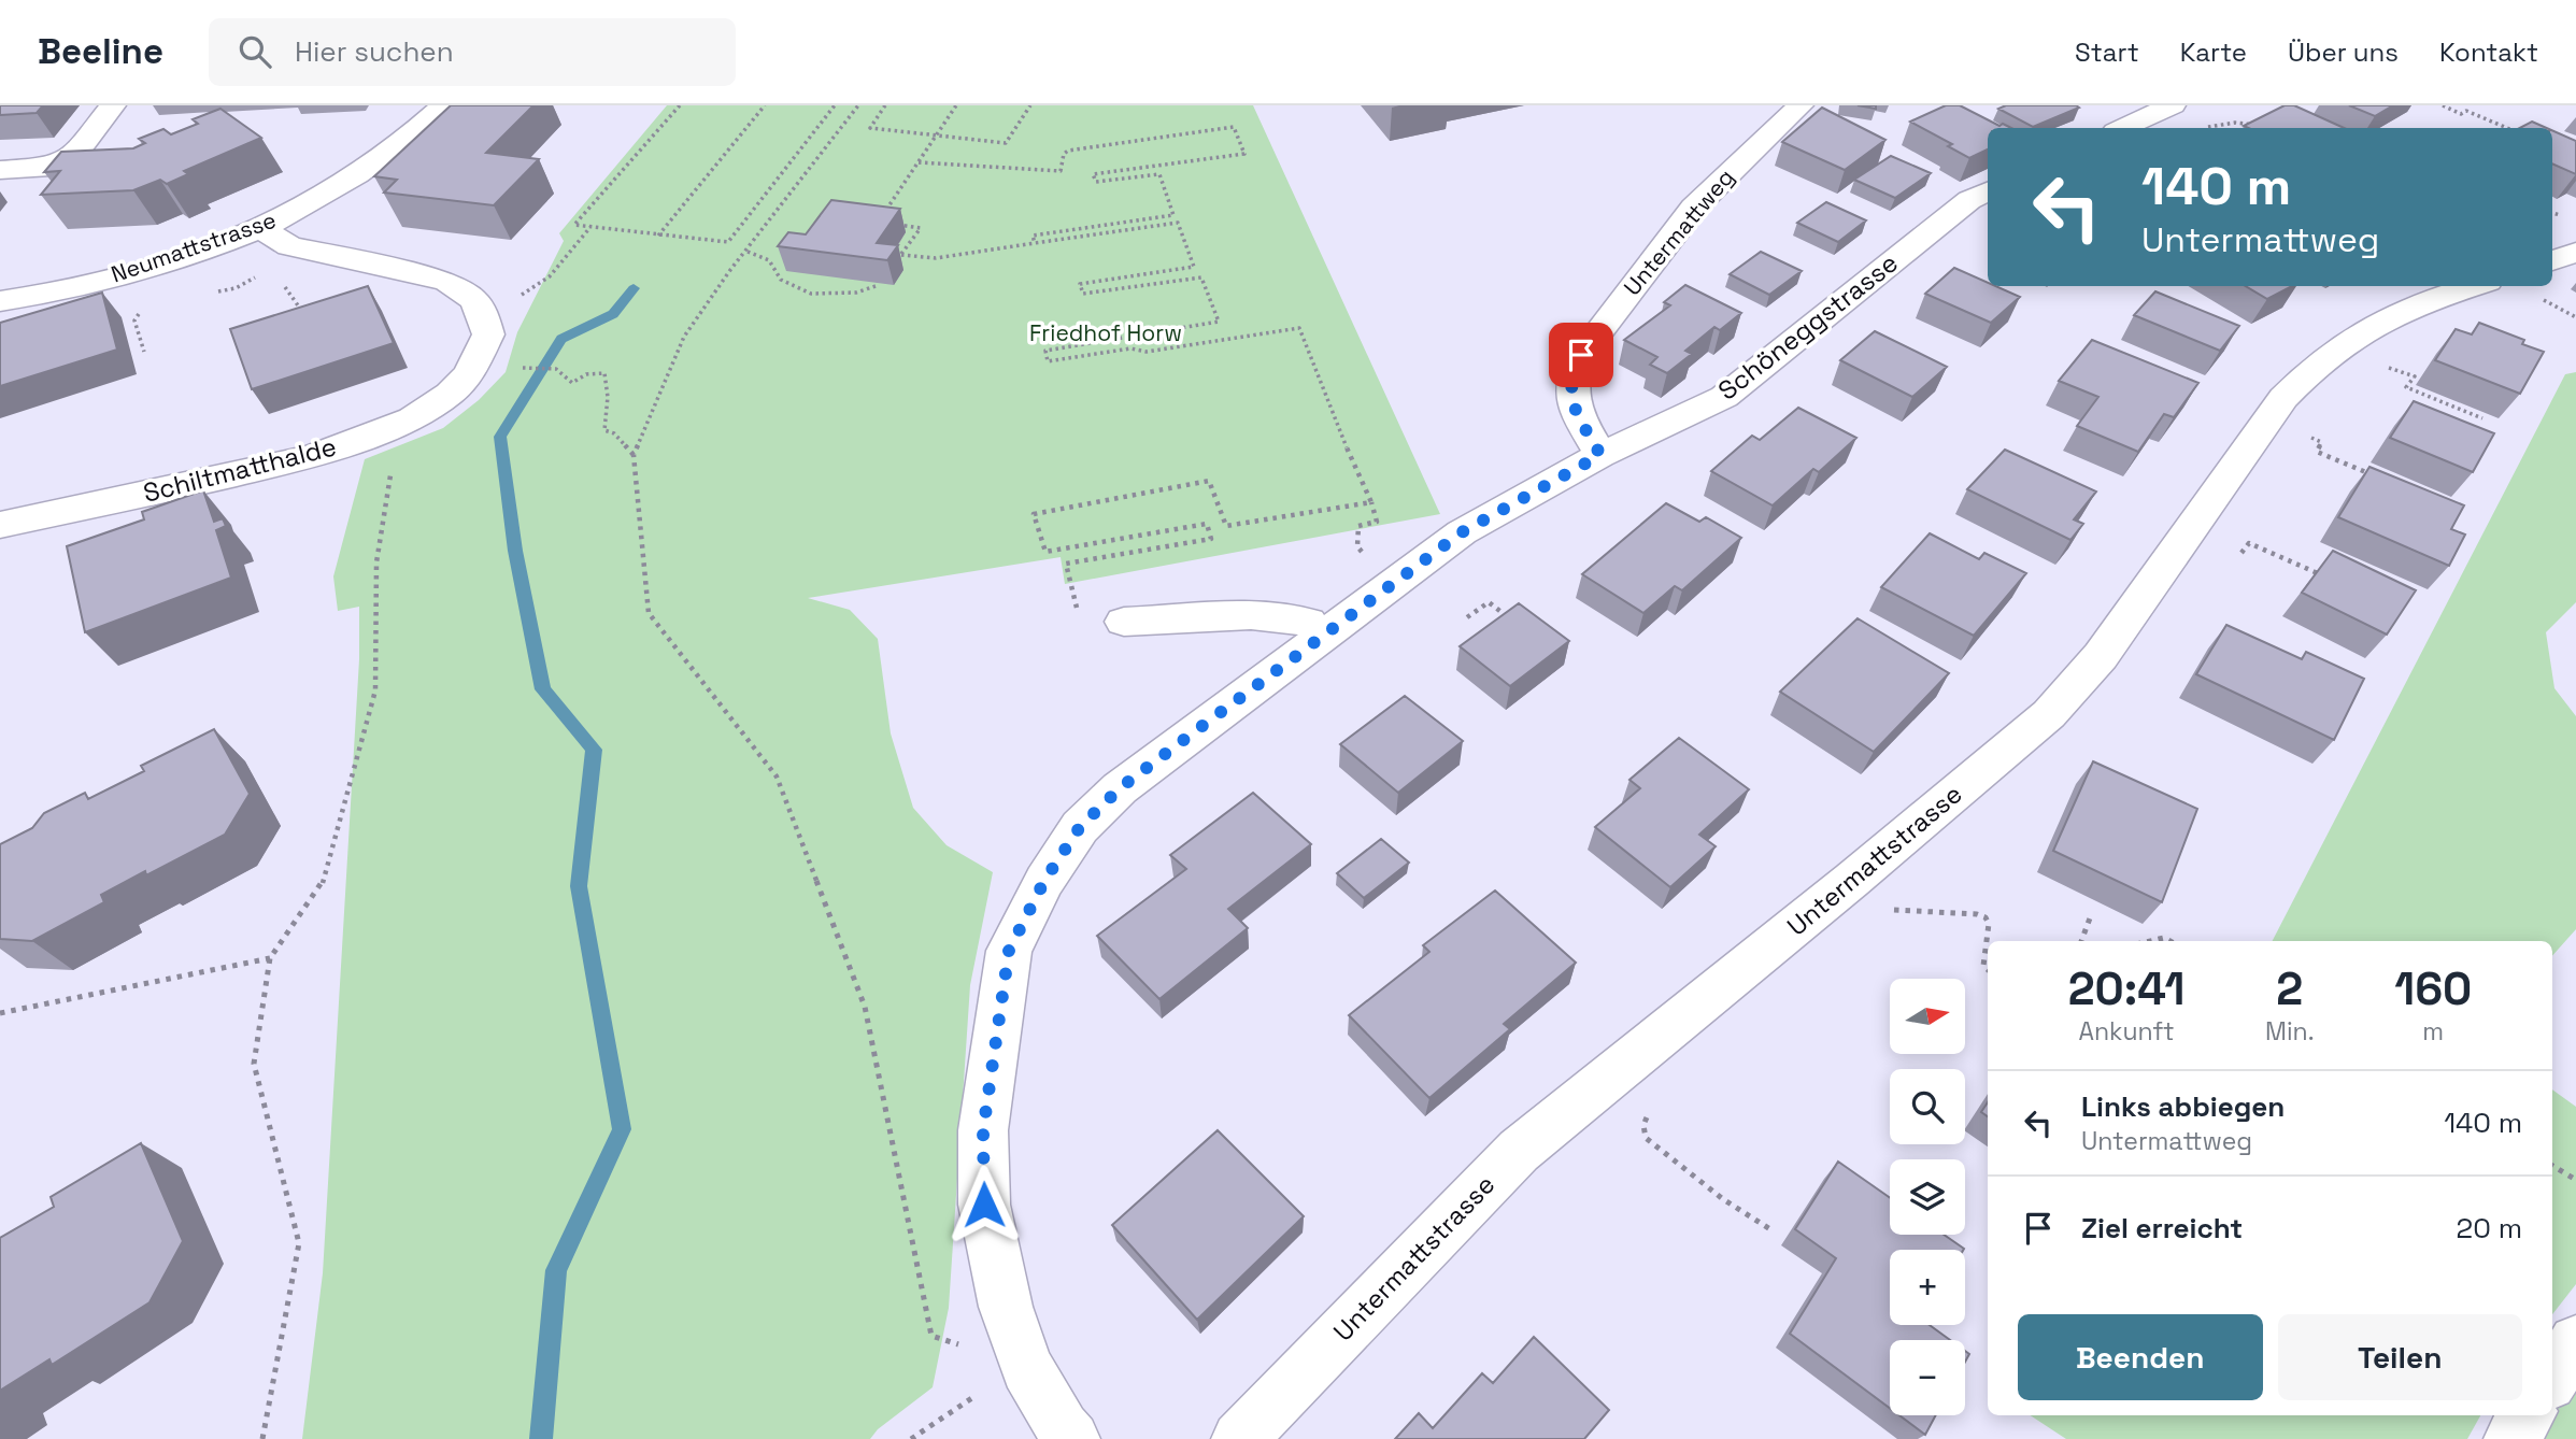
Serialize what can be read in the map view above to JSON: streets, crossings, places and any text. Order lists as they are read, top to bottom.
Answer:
{
  "streets": {
    "street": [
      "Untermattweg",
      "Neumattstrasse",
      "Schöneggstrasse",
      "Schiltmatthalde",
      "Untermattstrasse"
    ]
  },
  "crossings": [
    ["Untermattweg", "Schöneggstrasse"],
    ["Neumattstrasse", "Schiltmatthalde"]
  ],
  "parks": ["Friedhof Horw"],
  "north": "right",
  "page": {
    "header": "Beeline",
    "search": "Hier suchen",
    "nav": [
      "Start",
      "Karte",
      "Über uns",
      "Kontakt"
    ],
    "turn": ["140 m", "Untermattweg"],
    "eta": [
      "20:41",
      "Ankunft",
      "2",
      "Min.",
      "160",
      "m"
    ],
    "map_buttons": ["+", "−"],
    "list": [
      {
        "name": "Links abbiegen",
        "note": "Untermattweg",
        "value": "140 m"
      },
      {
        "name": "Ziel erreicht",
        "value": "20 m"
      }
    ],
    "buttons": ["Beenden", "Teilen"]
  }
}
